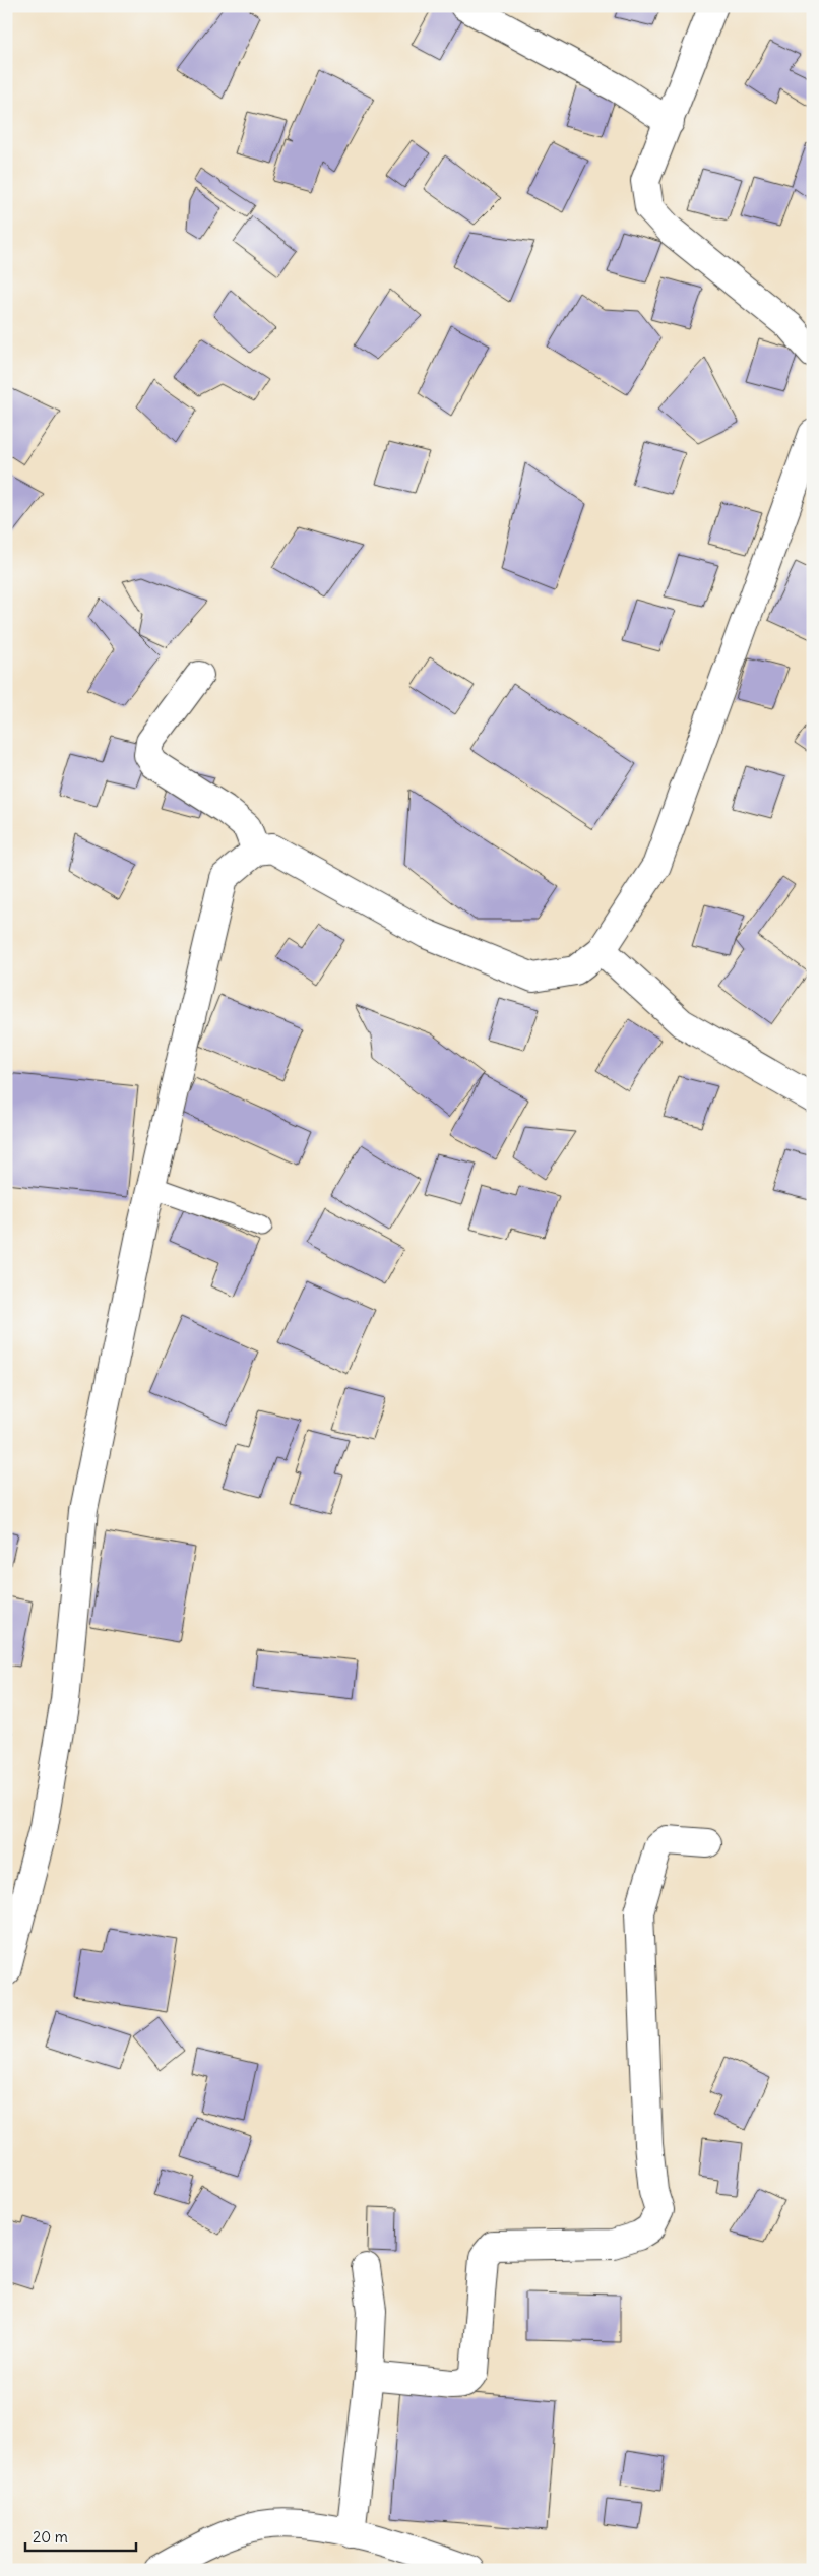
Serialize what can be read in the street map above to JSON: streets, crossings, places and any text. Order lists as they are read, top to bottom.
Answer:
{
  "scale_bar": "20 m"
}
